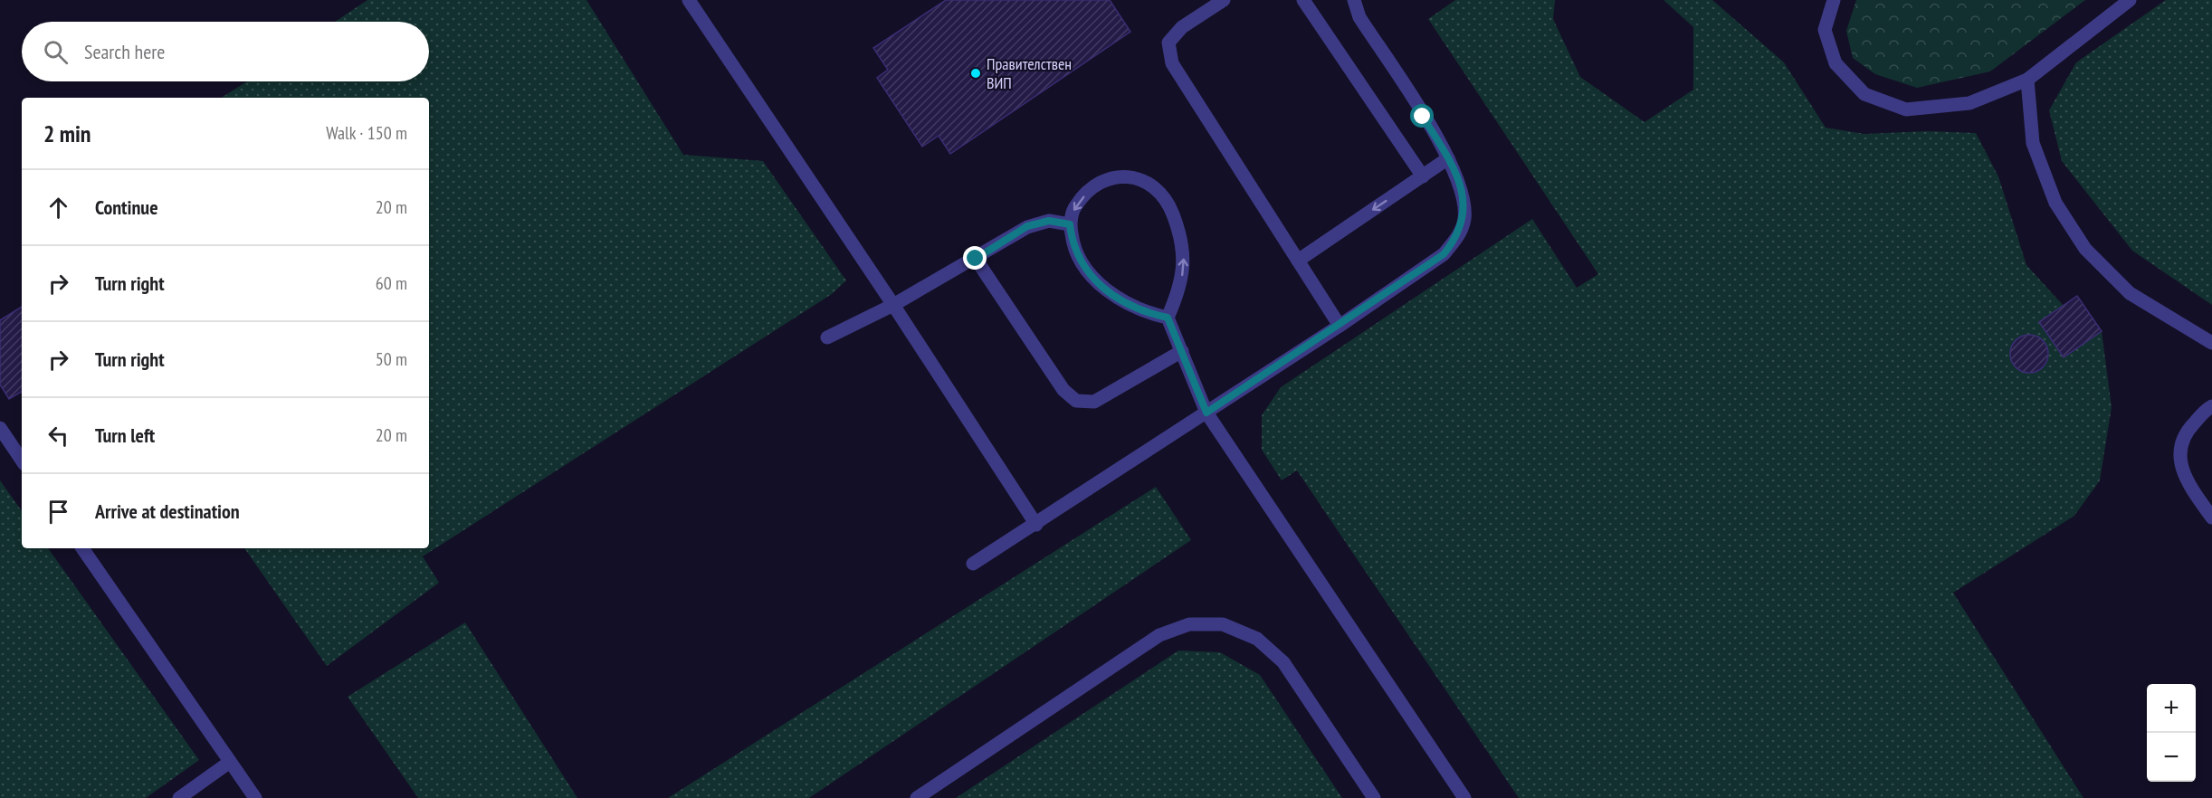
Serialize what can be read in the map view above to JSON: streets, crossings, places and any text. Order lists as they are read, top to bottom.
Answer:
{
  "places": ["Правителствен ВИП"],
  "page": {
    "search": "Search here",
    "heading": ["2 min", "Walk · 150 m"],
    "list": [
      ["Continue", "20 m"],
      ["Turn right", "60 m"],
      ["Turn right", "50 m"],
      ["Turn left", "20 m"],
      "Arrive at destination"
    ],
    "map_buttons": ["+", "−"]
  }
}
